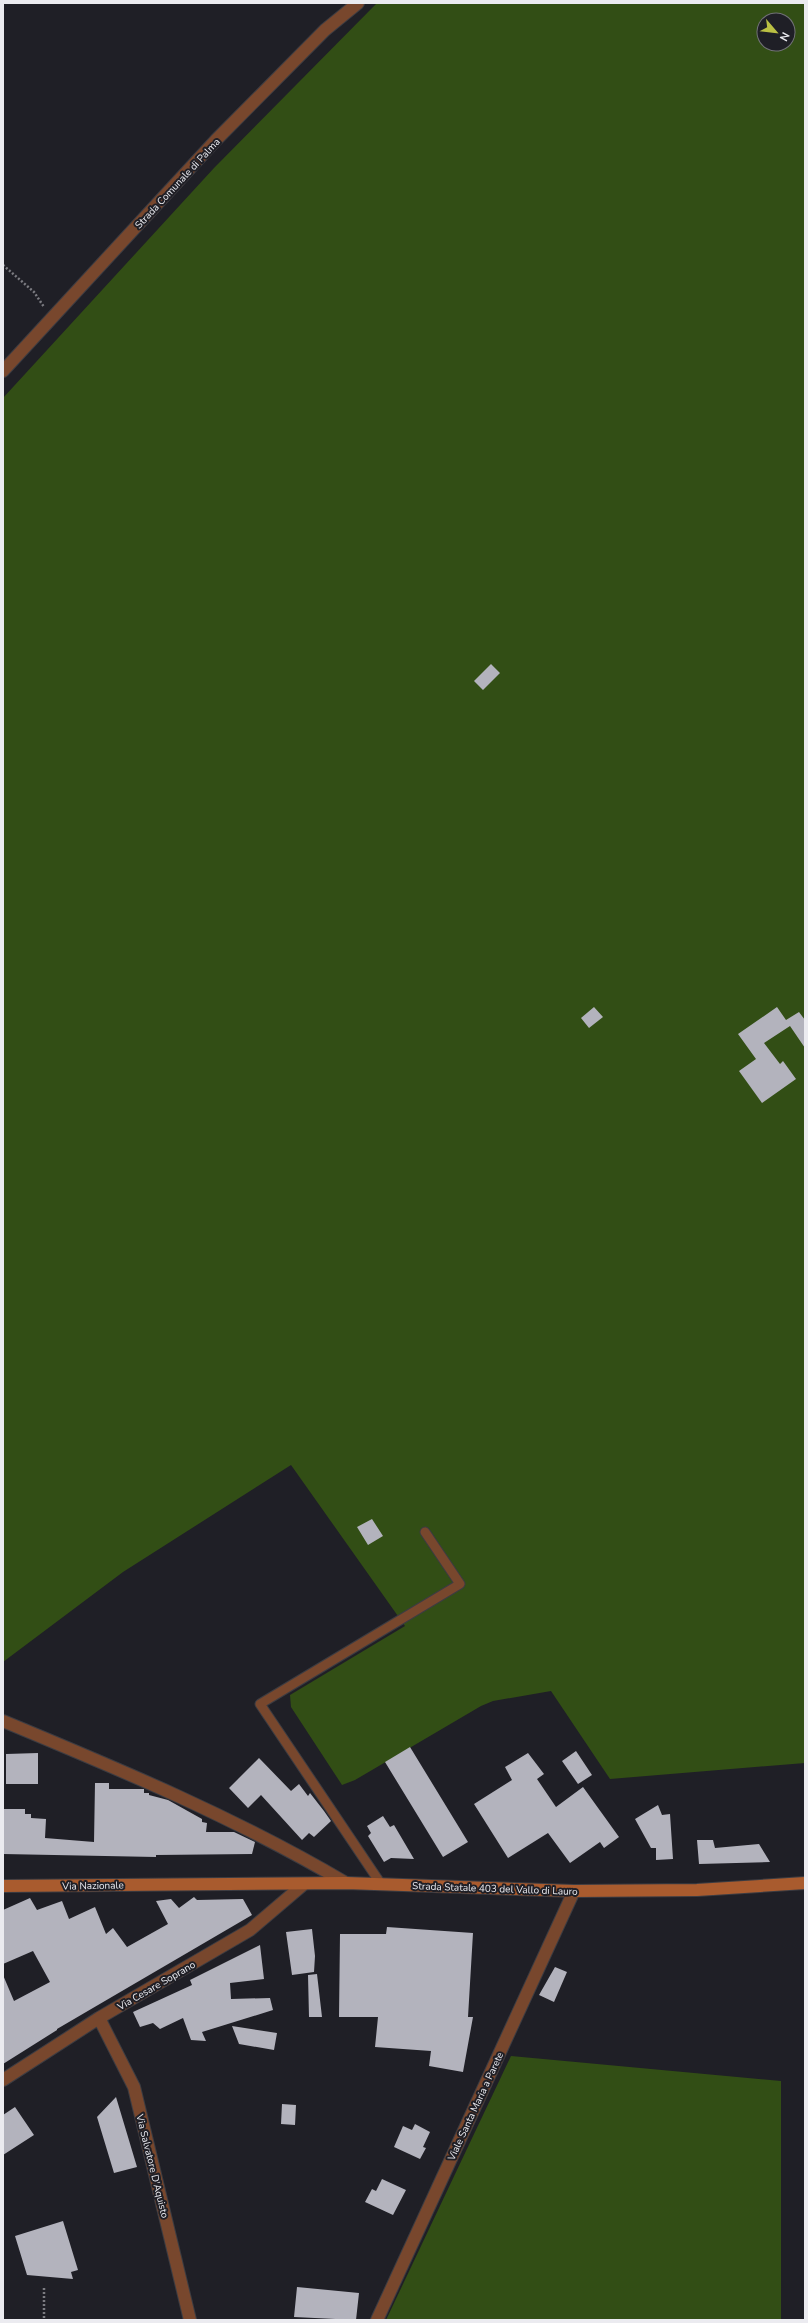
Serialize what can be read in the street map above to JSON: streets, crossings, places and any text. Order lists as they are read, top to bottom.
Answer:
{
  "streets": {
    "main road": ["Via Nazionale", "Strada Statale 403 del Vallo di Lauro"],
    "street": [
      "Strada Comunale di Palma",
      "Via Cesare Soprano",
      "Viale Santa Maria a Parete",
      "Via Salvatore D'Aquisto"
    ]
  },
  "crossings": [
    ["Via Nazionale", "Strada Statale 403 del Vallo di Lauro"],
    ["Strada Statale 403 del Vallo di Lauro", "Via Cesare Soprano"],
    ["Strada Statale 403 del Vallo di Lauro", "Viale Santa Maria a Parete"],
    ["Via Cesare Soprano", "Via Salvatore D'Aquisto"]
  ],
  "north": "bottom right"
}
